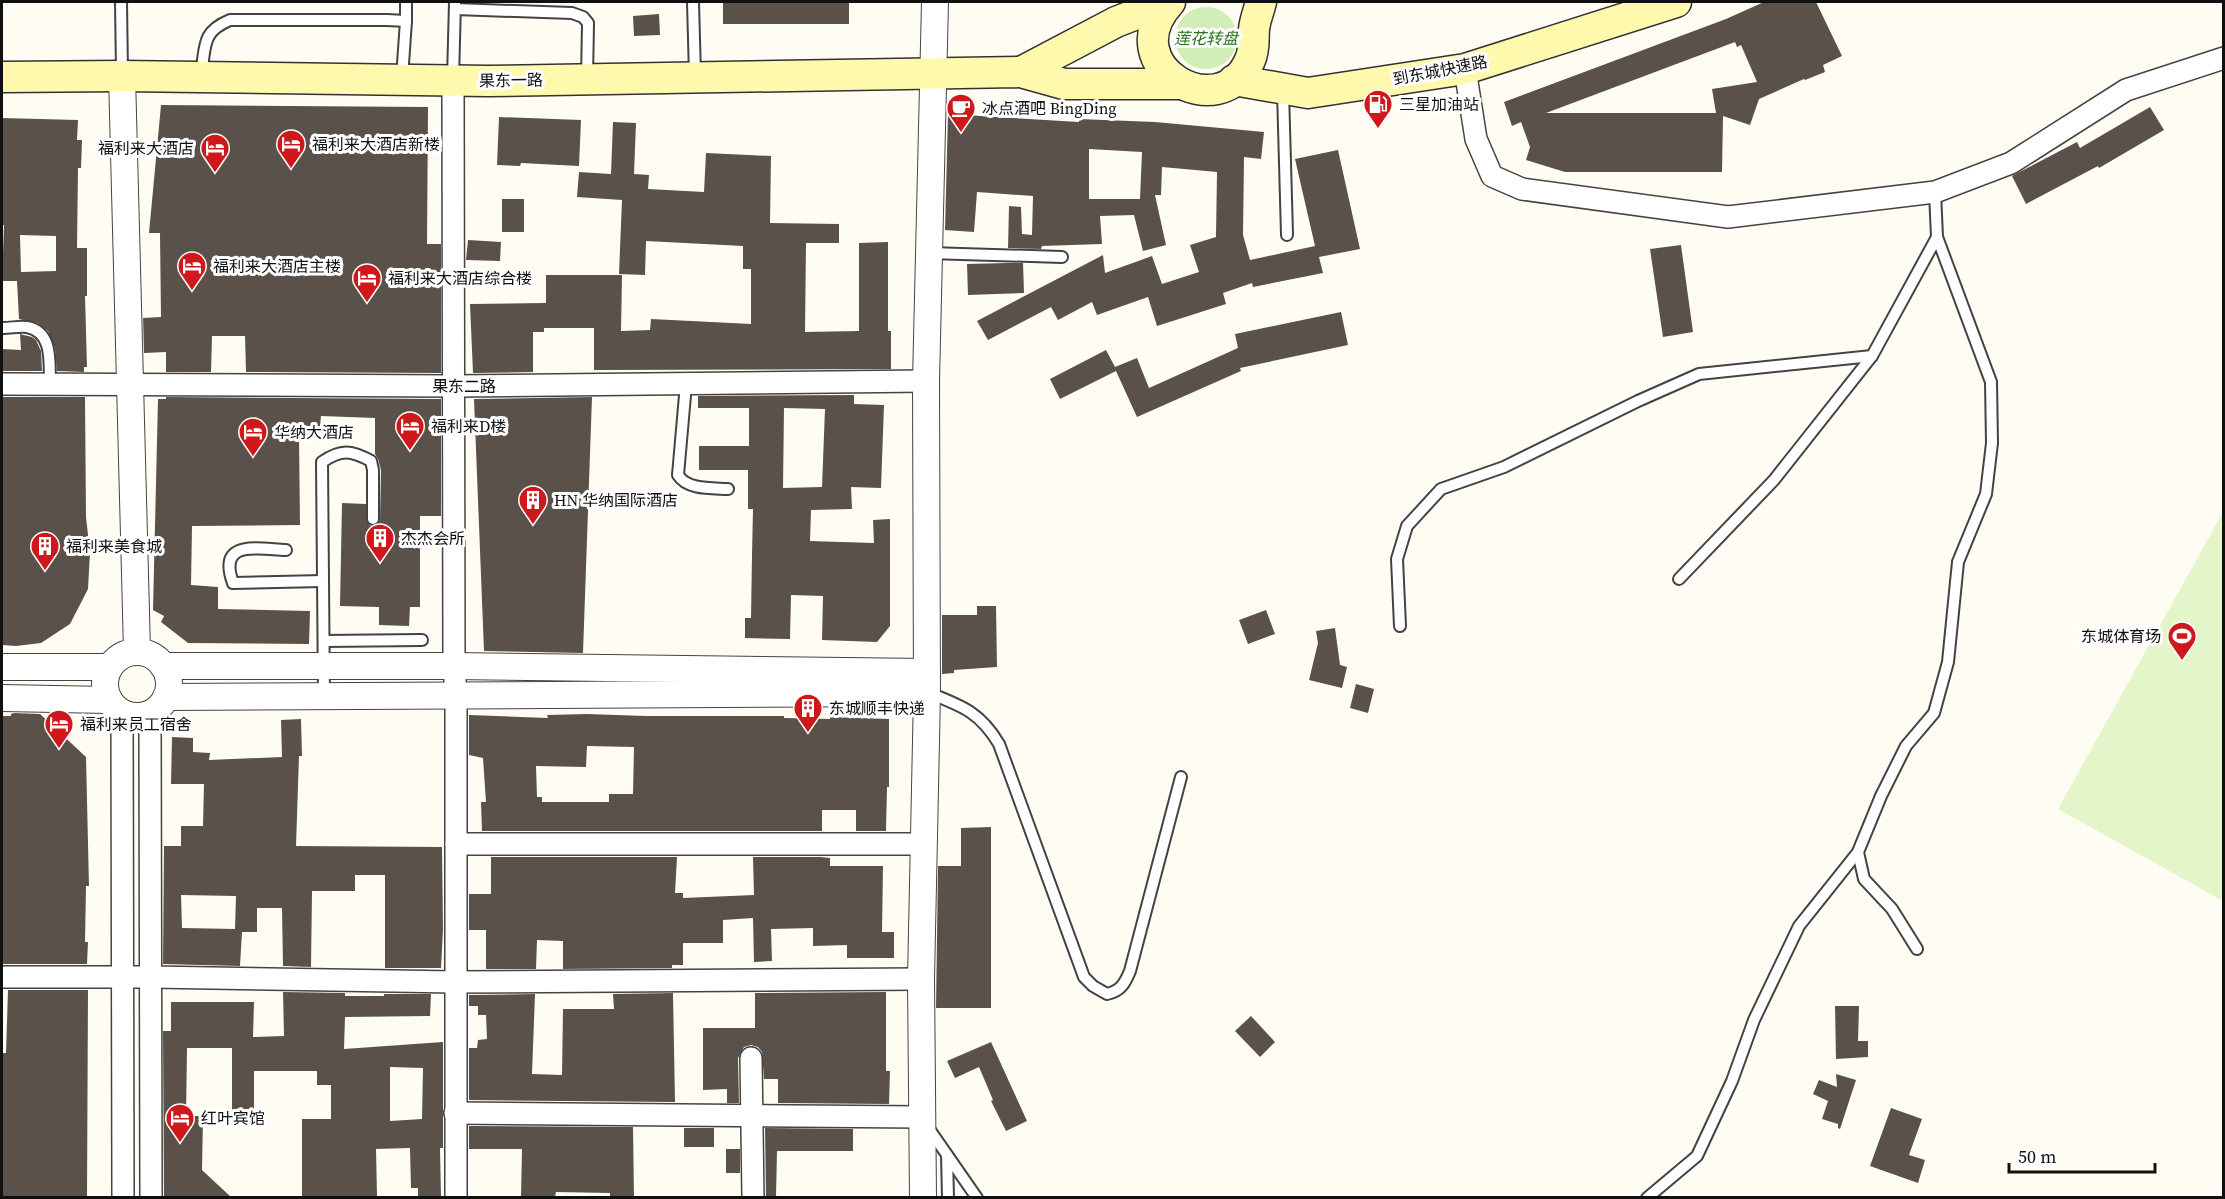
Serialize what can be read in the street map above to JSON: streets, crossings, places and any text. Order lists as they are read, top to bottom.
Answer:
{
  "streets": {
    "main road": ["到东城快速路", "果东一路"],
    "street": ["果东二路"]
  },
  "parks": ["莲花转盘"],
  "places": {
    "fuel station": ["三星加油站"],
    "cafe": ["冰点酒吧 BingDing"],
    "hotel": [
      "福利来大酒店新楼",
      "福利来大酒店",
      "福利来大酒店主楼",
      "福利来大酒店综合楼",
      "福利来D楼",
      "华纳大酒店",
      "福利来员工宿舍",
      "红叶宾馆"
    ],
    "building": [
      "HN 华纳国际酒店",
      "杰杰会所",
      "福利来美食城",
      "东城顺丰快递"
    ],
    "sports": ["东城体育场"]
  },
  "scale_bar": "50 m"
}
